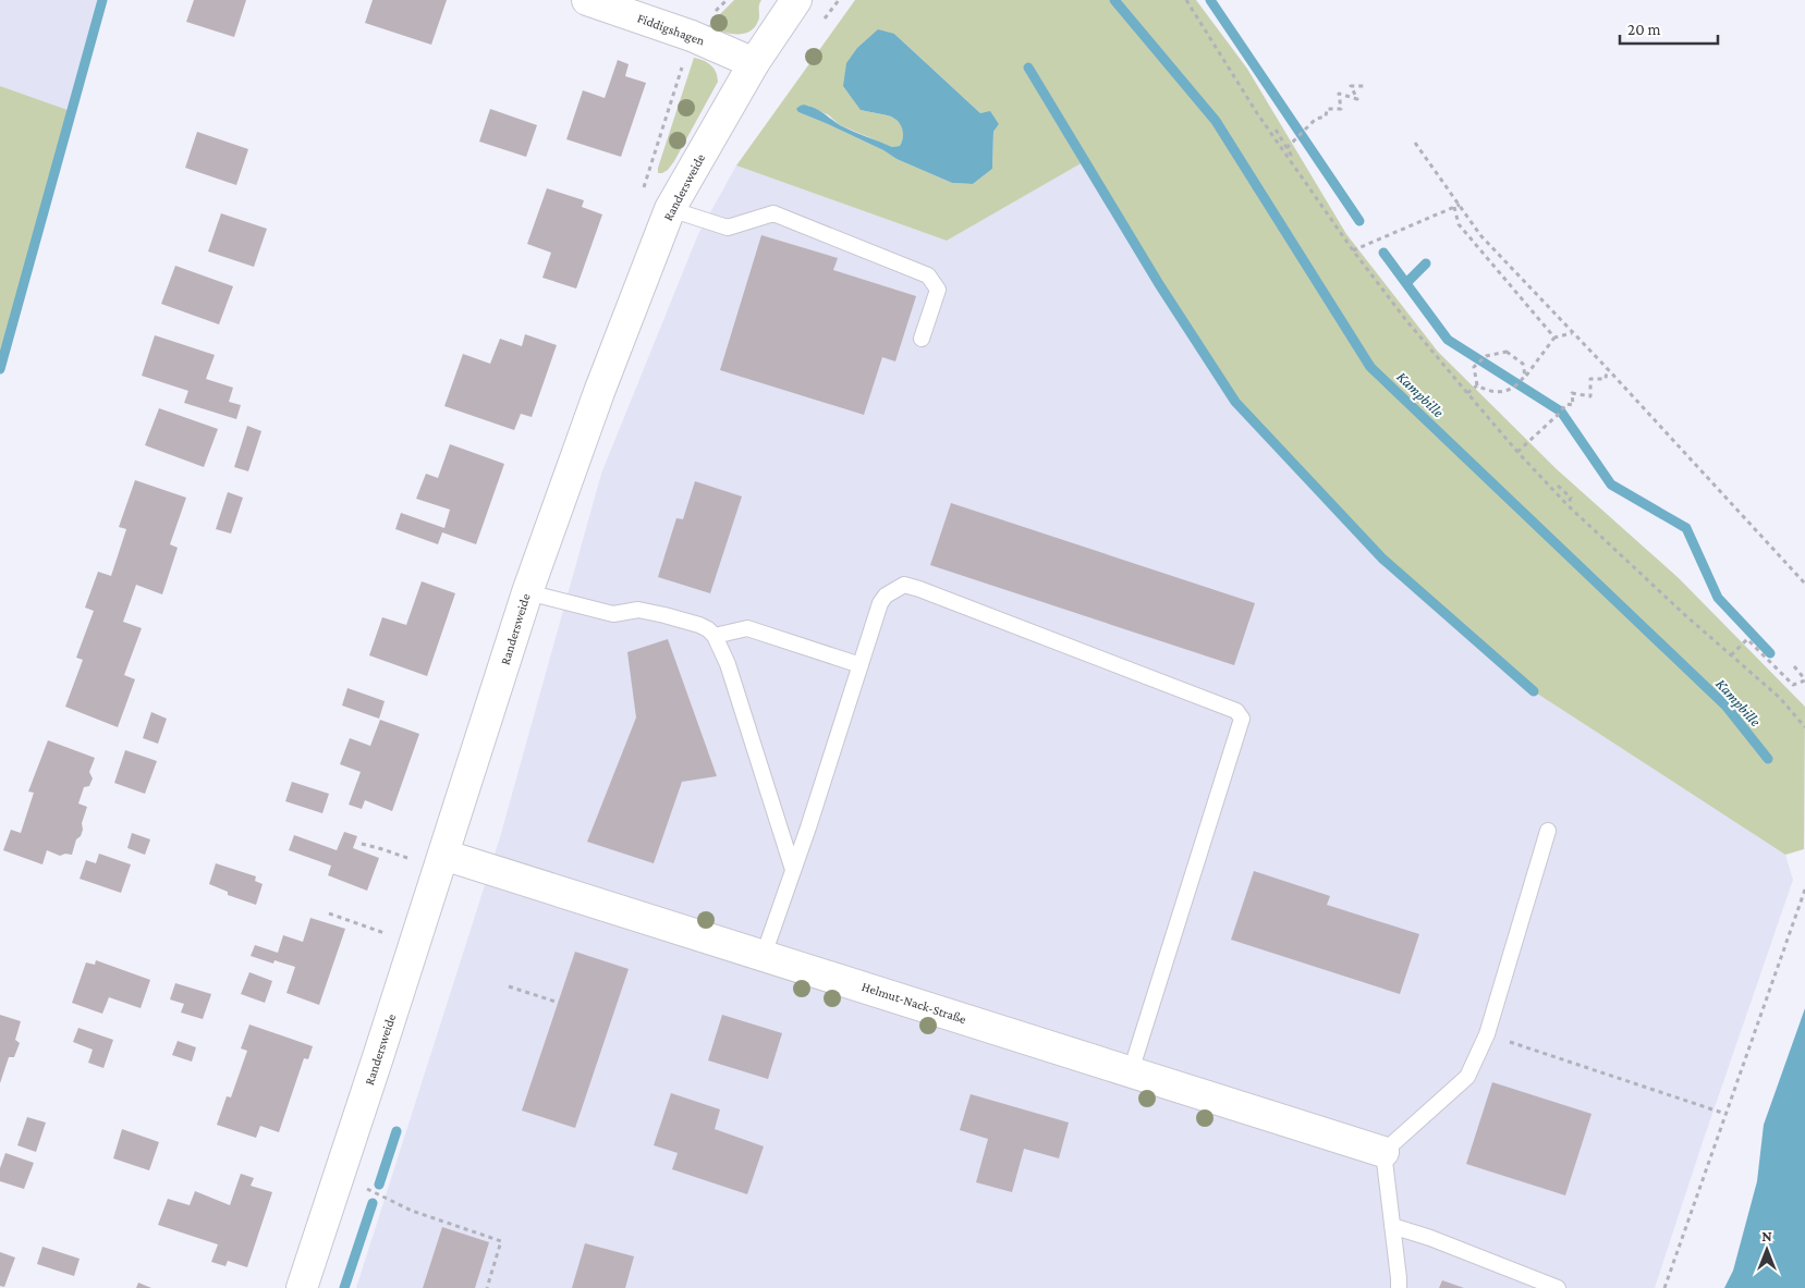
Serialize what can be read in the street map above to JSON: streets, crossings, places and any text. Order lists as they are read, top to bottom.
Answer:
{
  "streets": {
    "street": ["Fiddigshagen", "Randersweide", "Helmut-Nack-Straße"]
  },
  "crossings": [
    ["Fiddigshagen", "Randersweide"],
    ["Randersweide", "Helmut-Nack-Straße"]
  ],
  "water": ["Kampbille"],
  "scale_bar": "20 m",
  "north": "top"
}
